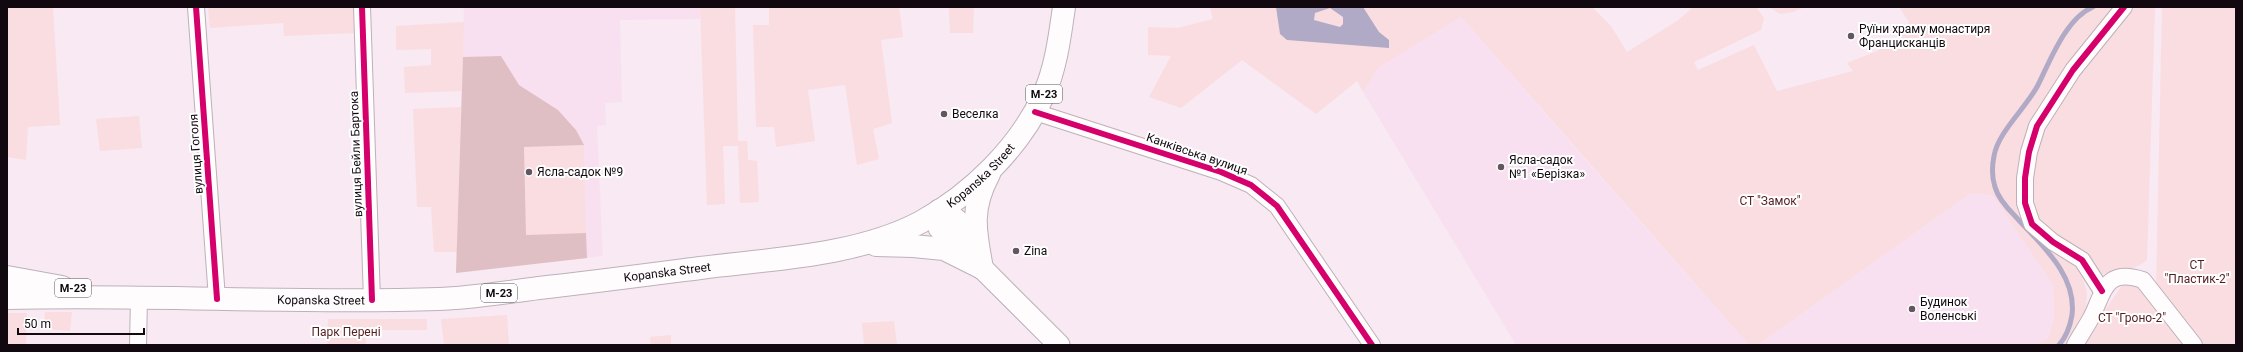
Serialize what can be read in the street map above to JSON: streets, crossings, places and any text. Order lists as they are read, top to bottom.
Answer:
{
  "streets": {
    "highway": ["М-23", "Kopanska Street"],
    "street": ["вулиця Гоголя", "вулиця Бейли Бартока", "Канківська вулиця"]
  },
  "crossings": [
    ["М-23", "Kopanska Street"],
    ["вулиця Гоголя", "Kopanska Street"],
    ["вулиця Бейли Бартока", "Kopanska Street"],
    ["Канківська вулиця", "Kopanska Street"]
  ],
  "parks": [
    "СТ \"Замок\"",
    "СТ \"Пластик-2\"",
    "СТ \"Гроно-2\"",
    "Парк Перені"
  ],
  "places": [
    "Руїни храму монастиря Францисканців",
    "Веселка",
    "Ясла-садок №1 «Берізка»",
    "Ясла-садок №9",
    "Zina",
    "Будинок Воленські"
  ],
  "scale_bar": "50 m"
}
